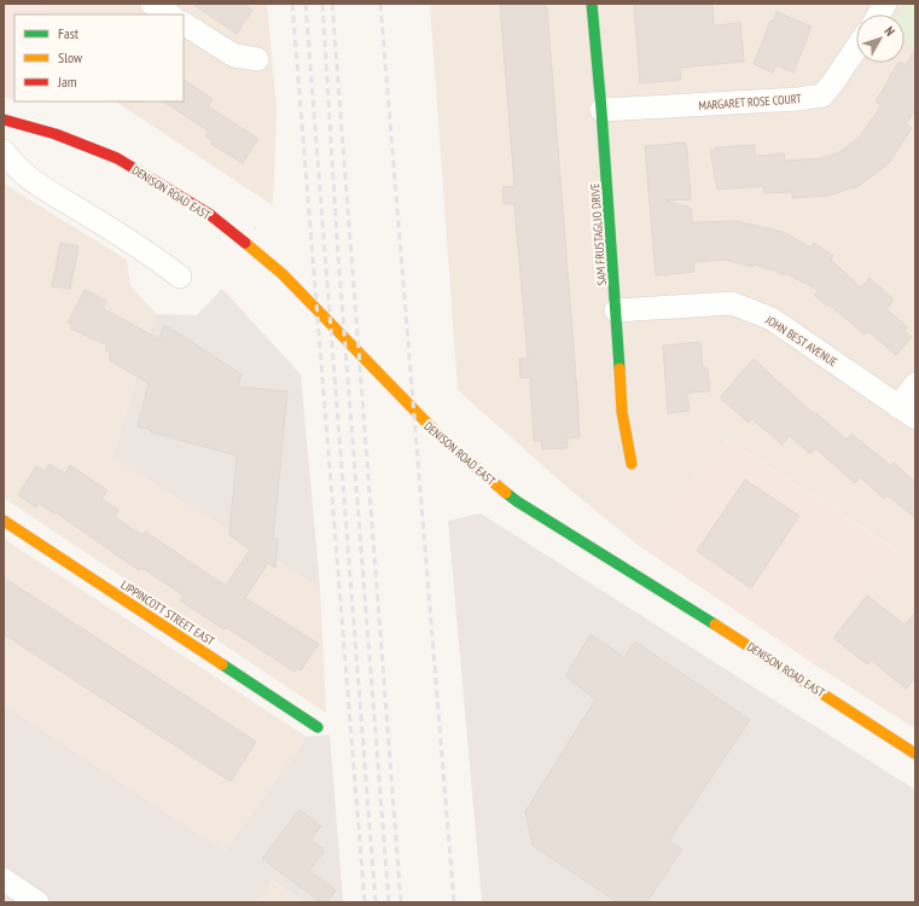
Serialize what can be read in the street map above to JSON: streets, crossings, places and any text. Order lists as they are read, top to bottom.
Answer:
{
  "streets": {
    "street": [
      "MARGARET ROSE COURT",
      "DENISON ROAD EAST",
      "SAM FRUSTAGLIO DRIVE",
      "JOHN BEST AVENUE",
      "LIPPINCOTT STREET EAST"
    ]
  },
  "crossings": [
    ["MARGARET ROSE COURT", "SAM FRUSTAGLIO DRIVE"],
    ["SAM FRUSTAGLIO DRIVE", "JOHN BEST AVENUE"]
  ],
  "legend": ["Fast", "Slow", "Jam"],
  "north": "top right"
}
